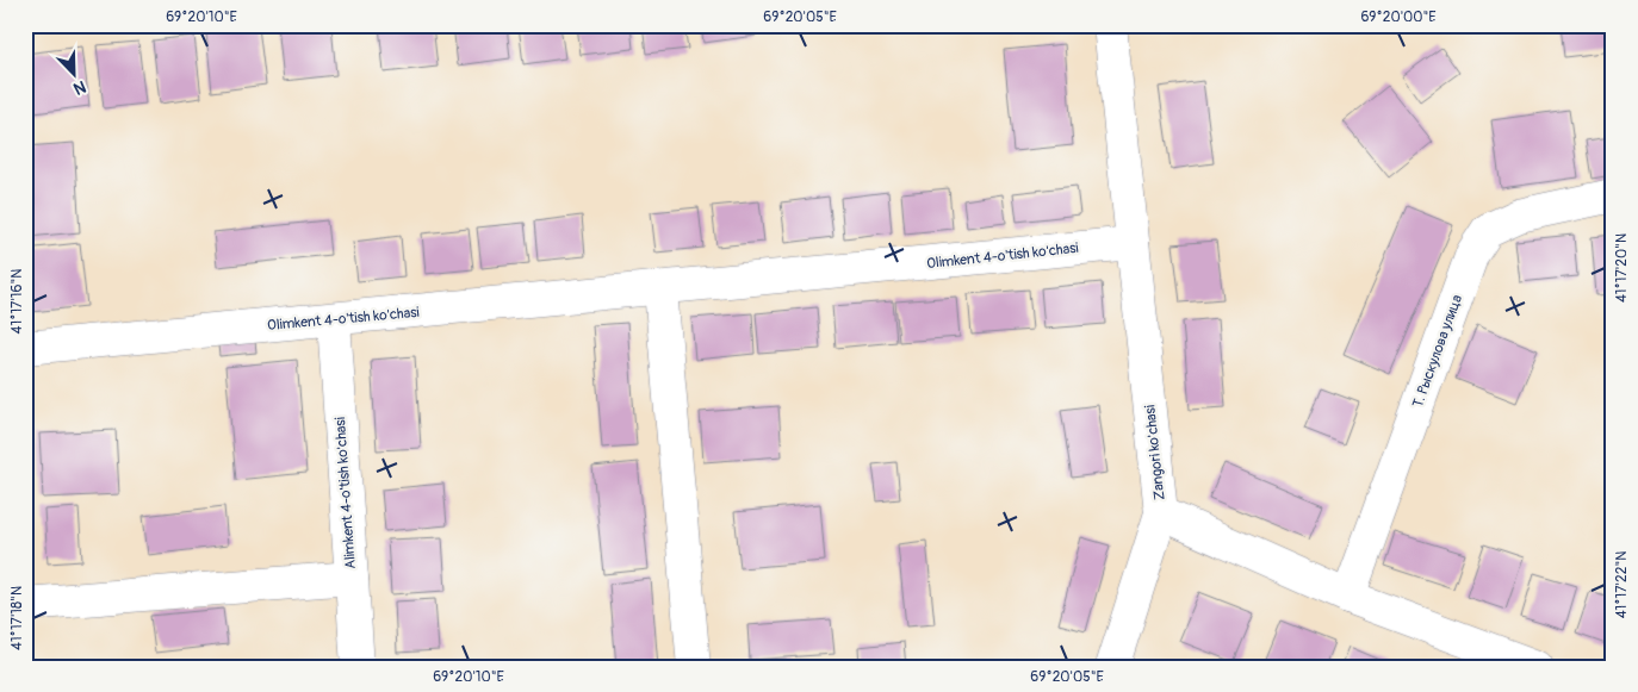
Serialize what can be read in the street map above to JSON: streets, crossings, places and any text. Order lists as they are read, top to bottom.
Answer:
{
  "streets": {
    "street": [
      "Olimkent 4-o'tish ko'chasi",
      "Т. Рыскулова улица",
      "Zangori ko'chasi",
      "Alimkent 4-o'tish ko'chasi"
    ]
  },
  "crossings": [
    ["Olimkent 4-o'tish ko'chasi", "Zangori ko'chasi"],
    ["Olimkent 4-o'tish ko'chasi", "Alimkent 4-o'tish ko'chasi"],
    ["Т. Рыскулова улица", "Zangori ko'chasi"]
  ],
  "north": "bottom right",
  "coordinates": [
    "69°20'10\"E",
    "69°20'05\"E",
    "69°20'00\"E",
    "41°17'20\"N",
    "41°17'16\"N",
    "41°17'22\"N",
    "41°17'18\"N"
  ]
}
